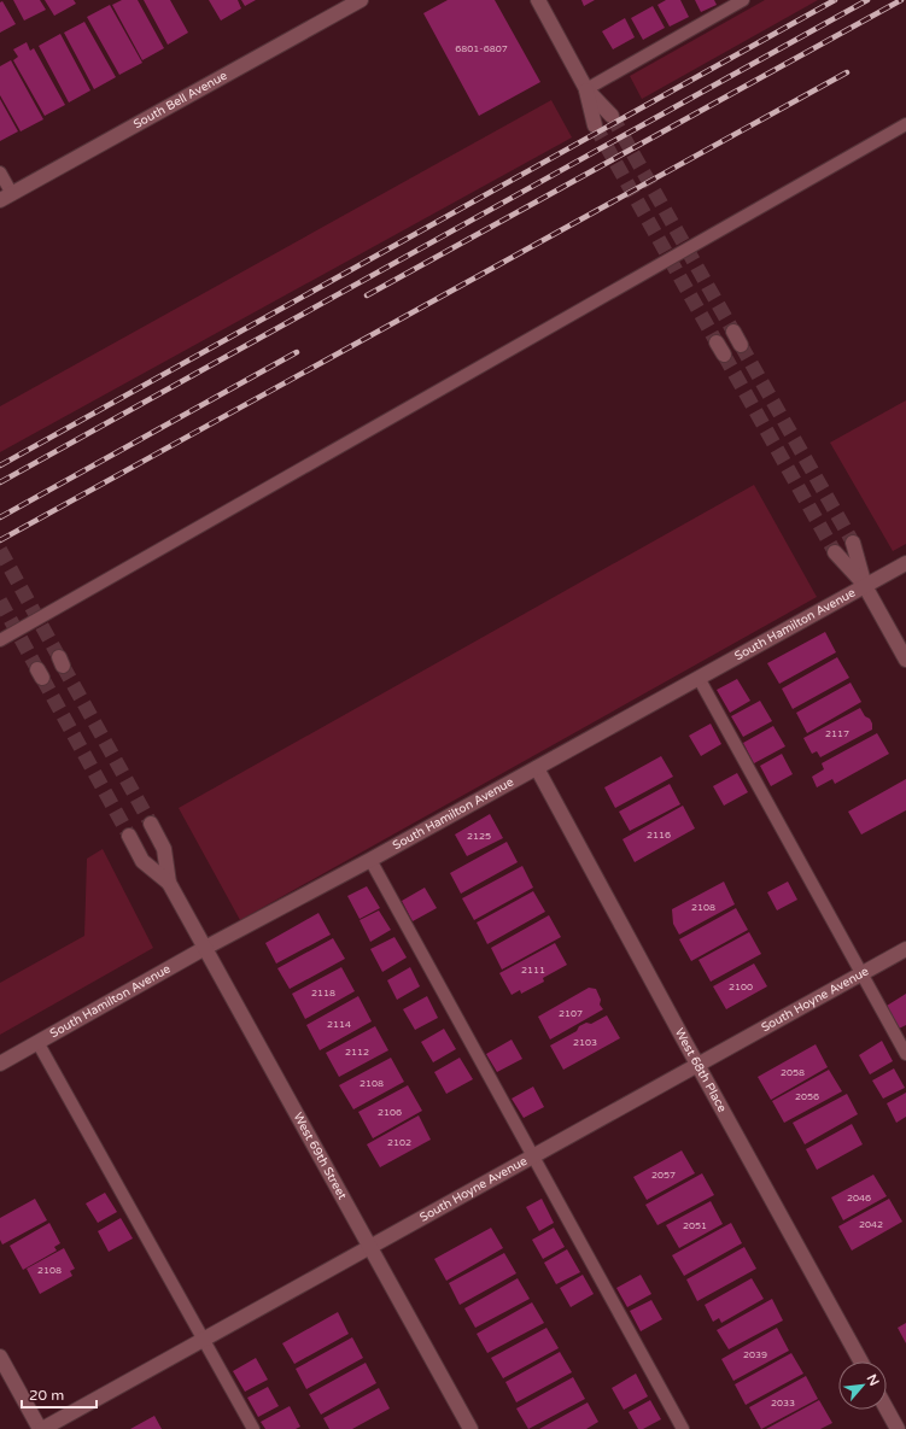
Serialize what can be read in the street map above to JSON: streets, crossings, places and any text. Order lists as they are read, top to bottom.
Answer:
{
  "streets": {
    "street": [
      "South Bell Avenue",
      "South Hamilton Avenue",
      "South Hoyne Avenue",
      "West 68th Place",
      "West 69th Street"
    ]
  },
  "crossings": [
    ["South Hamilton Avenue", "West 68th Place"],
    ["South Hamilton Avenue", "West 69th Street"],
    ["South Hoyne Avenue", "West 68th Place"],
    ["South Hoyne Avenue", "West 69th Street"]
  ],
  "house_numbers": [
    "6801-6807",
    "2117",
    "2116",
    "2125",
    "2108",
    "2111",
    "2100",
    "2118",
    "2107",
    "2114",
    "2103",
    "2112",
    "2058",
    "2108",
    "2056",
    "2106",
    "2102",
    "2057",
    "2046",
    "2042",
    "2051",
    "2108",
    "2039",
    "2033"
  ],
  "scale_bar": "20 m",
  "north": "top right"
}
